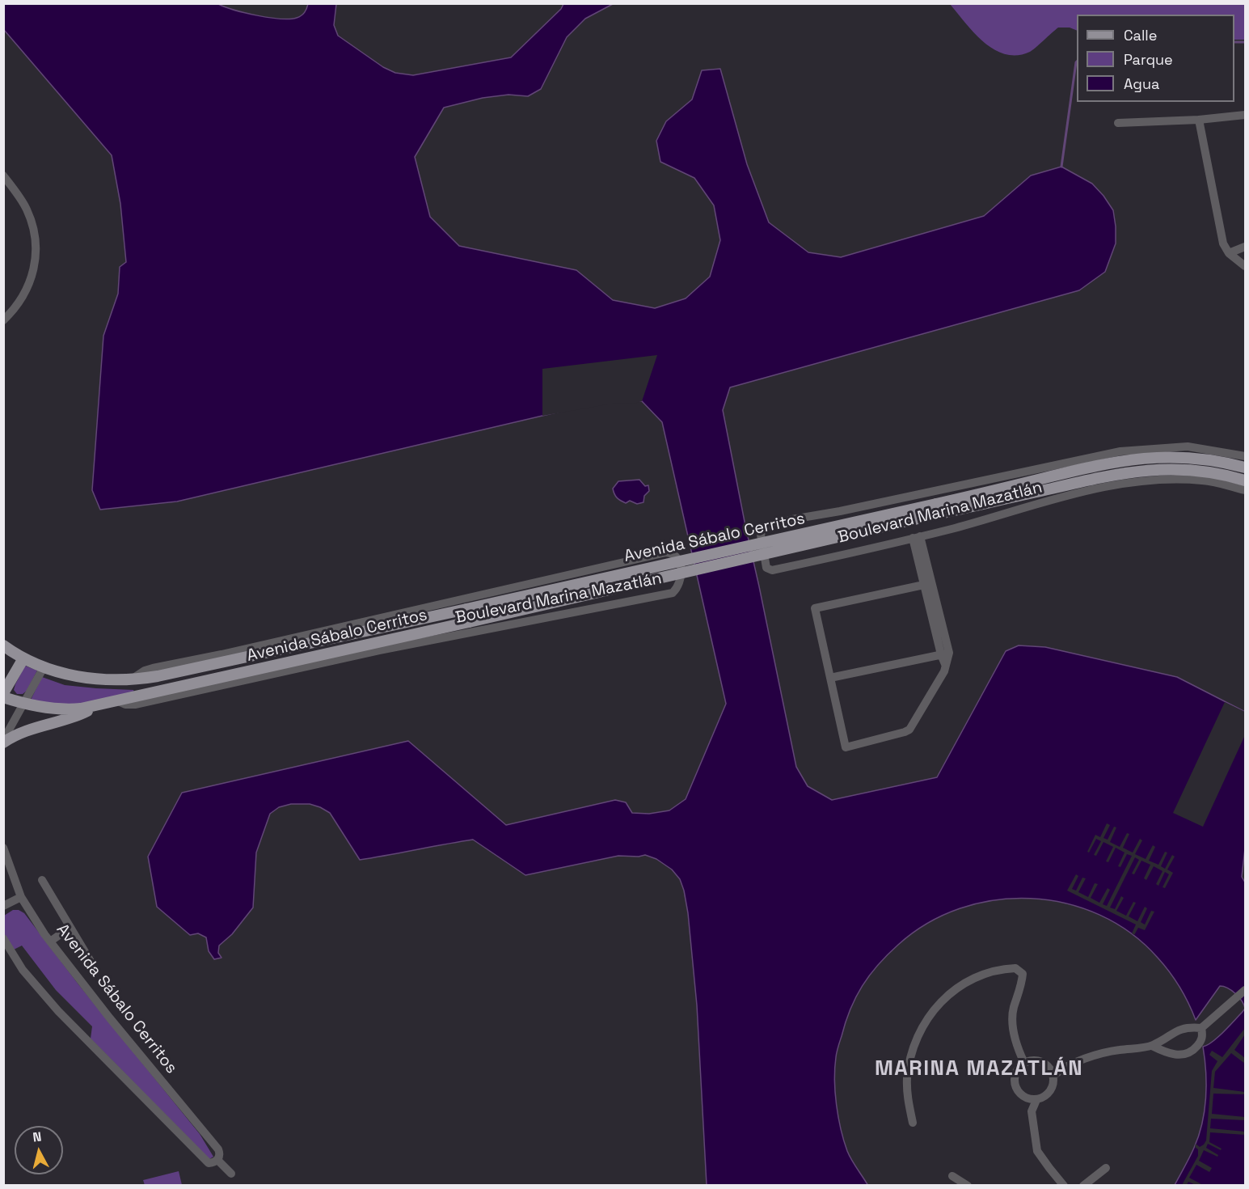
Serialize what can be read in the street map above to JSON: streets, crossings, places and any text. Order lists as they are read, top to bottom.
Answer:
{
  "streets": {
    "main road": ["Boulevard Marina Mazatlán", "Avenida Sábalo Cerritos"]
  },
  "crossings": [
    ["Boulevard Marina Mazatlán", "Avenida Sábalo Cerritos"]
  ],
  "districts": ["MARINA MAZATLÁN"],
  "legend": ["Calle", "Parque", "Agua"],
  "north": "top"
}
